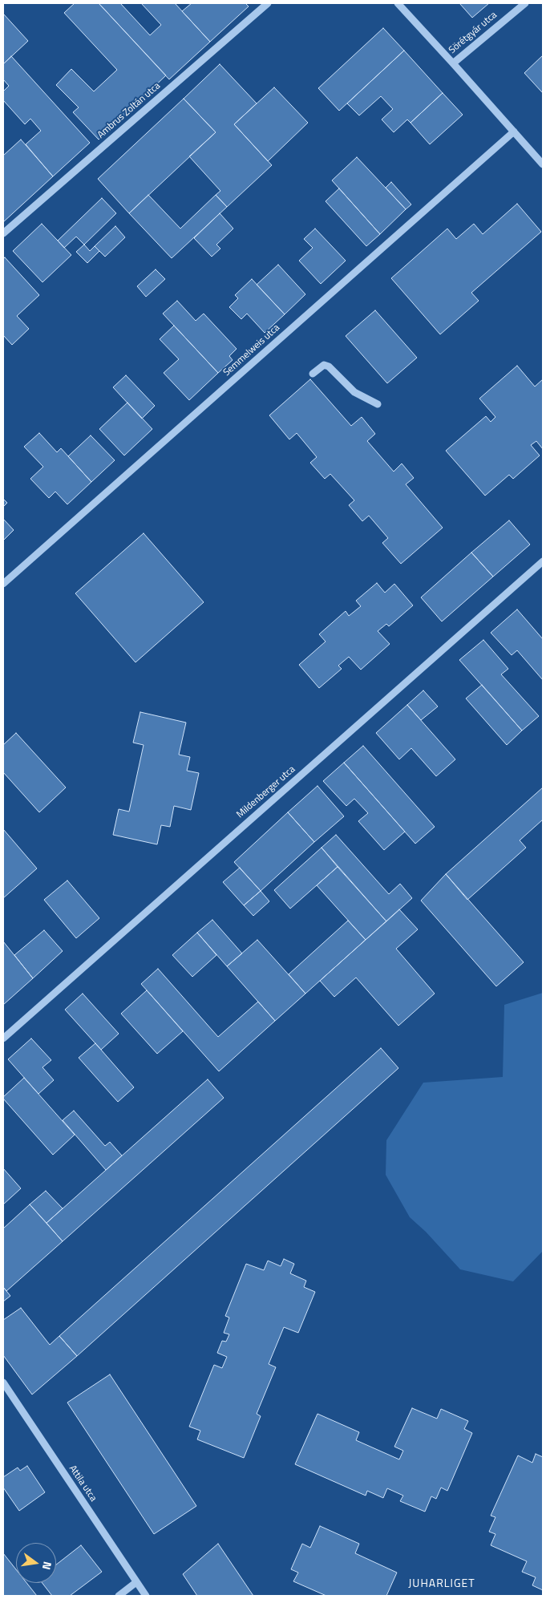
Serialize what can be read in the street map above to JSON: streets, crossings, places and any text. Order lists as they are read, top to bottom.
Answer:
{
  "streets": {
    "street": [
      "Sörétgyár utca",
      "Ambrus Zoltán utca",
      "Semmelweis utca",
      "Mildenberger utca",
      "Attila utca"
    ]
  },
  "districts": ["JUHARLIGET"],
  "north": "right"
}
